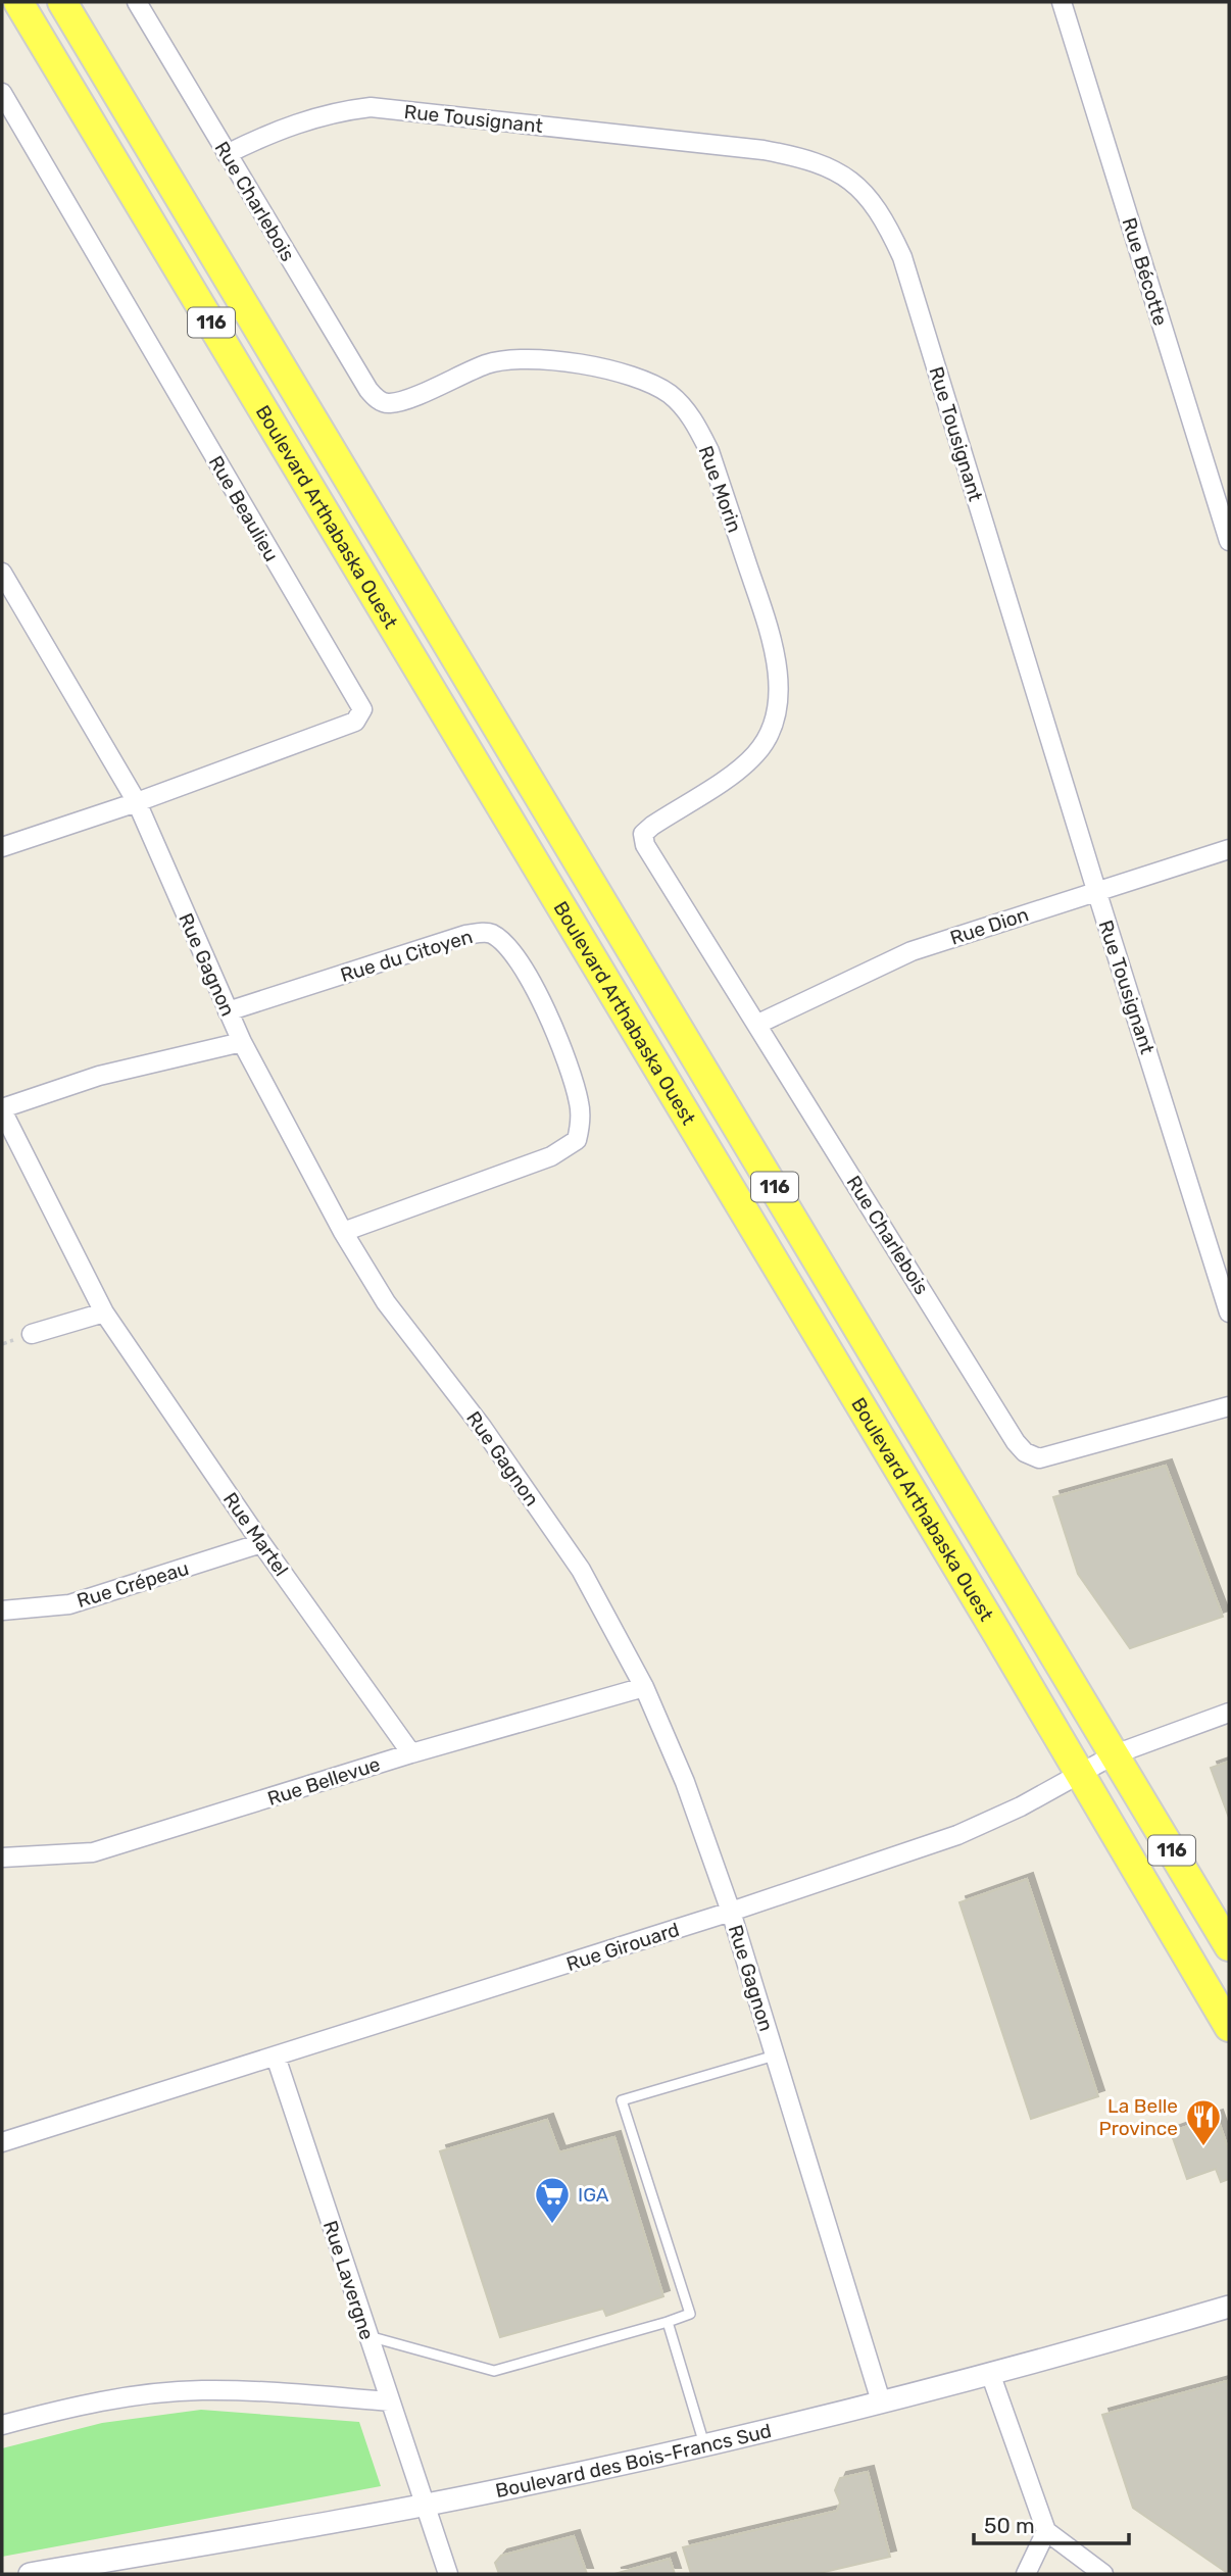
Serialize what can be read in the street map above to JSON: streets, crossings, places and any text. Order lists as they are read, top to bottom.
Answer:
{
  "streets": {
    "main road": ["116", "Boulevard Arthabaska Ouest"],
    "street": [
      "Rue Tousignant",
      "Rue Charlebois",
      "Rue Bécotte",
      "Rue Morin",
      "Rue Beaulieu",
      "Rue Dion",
      "Rue du Citoyen",
      "Rue Gagnon",
      "Rue Martel",
      "Rue Crépeau",
      "Rue Bellevue",
      "Rue Girouard",
      "Rue Lavergne",
      "Boulevard des Bois-Francs Sud"
    ]
  },
  "crossings": [
    ["Rue Tousignant", "Rue Charlebois"],
    ["Rue Tousignant", "Rue Dion"],
    ["Rue Charlebois", "Rue Morin"],
    ["Rue Charlebois", "Rue Dion"],
    ["Rue Beaulieu", "Rue Gagnon"],
    ["Boulevard Arthabaska Ouest", "Rue Girouard"],
    ["Rue du Citoyen", "Rue Gagnon"],
    ["Rue Gagnon", "Rue Bellevue"],
    ["Rue Gagnon", "Rue Girouard"],
    ["Rue Gagnon", "Boulevard des Bois-Francs Sud"],
    ["Rue Martel", "Rue Crépeau"],
    ["Rue Martel", "Rue Bellevue"],
    ["Rue Girouard", "Rue Lavergne"],
    ["Rue Lavergne", "Boulevard des Bois-Francs Sud"]
  ],
  "places": {
    "restaurant": ["La Belle Province"],
    "supermarket": ["IGA"]
  },
  "scale_bar": "50 m"
}
